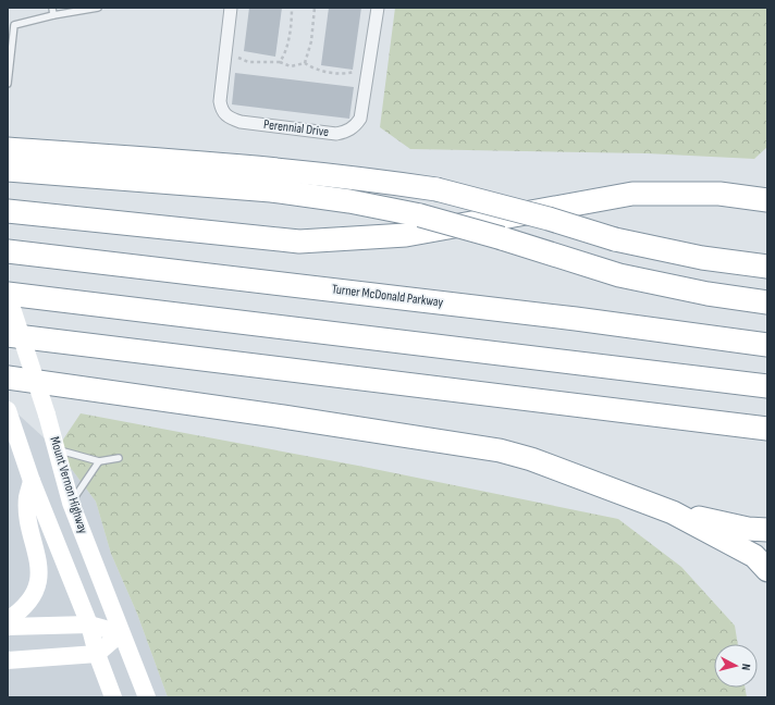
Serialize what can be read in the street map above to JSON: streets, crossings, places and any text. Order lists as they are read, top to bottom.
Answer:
{
  "streets": {
    "highway": ["Turner McDonald Parkway"],
    "main road": ["Mount Vernon Highway"],
    "street": ["Perennial Drive"]
  },
  "north": "right"
}
